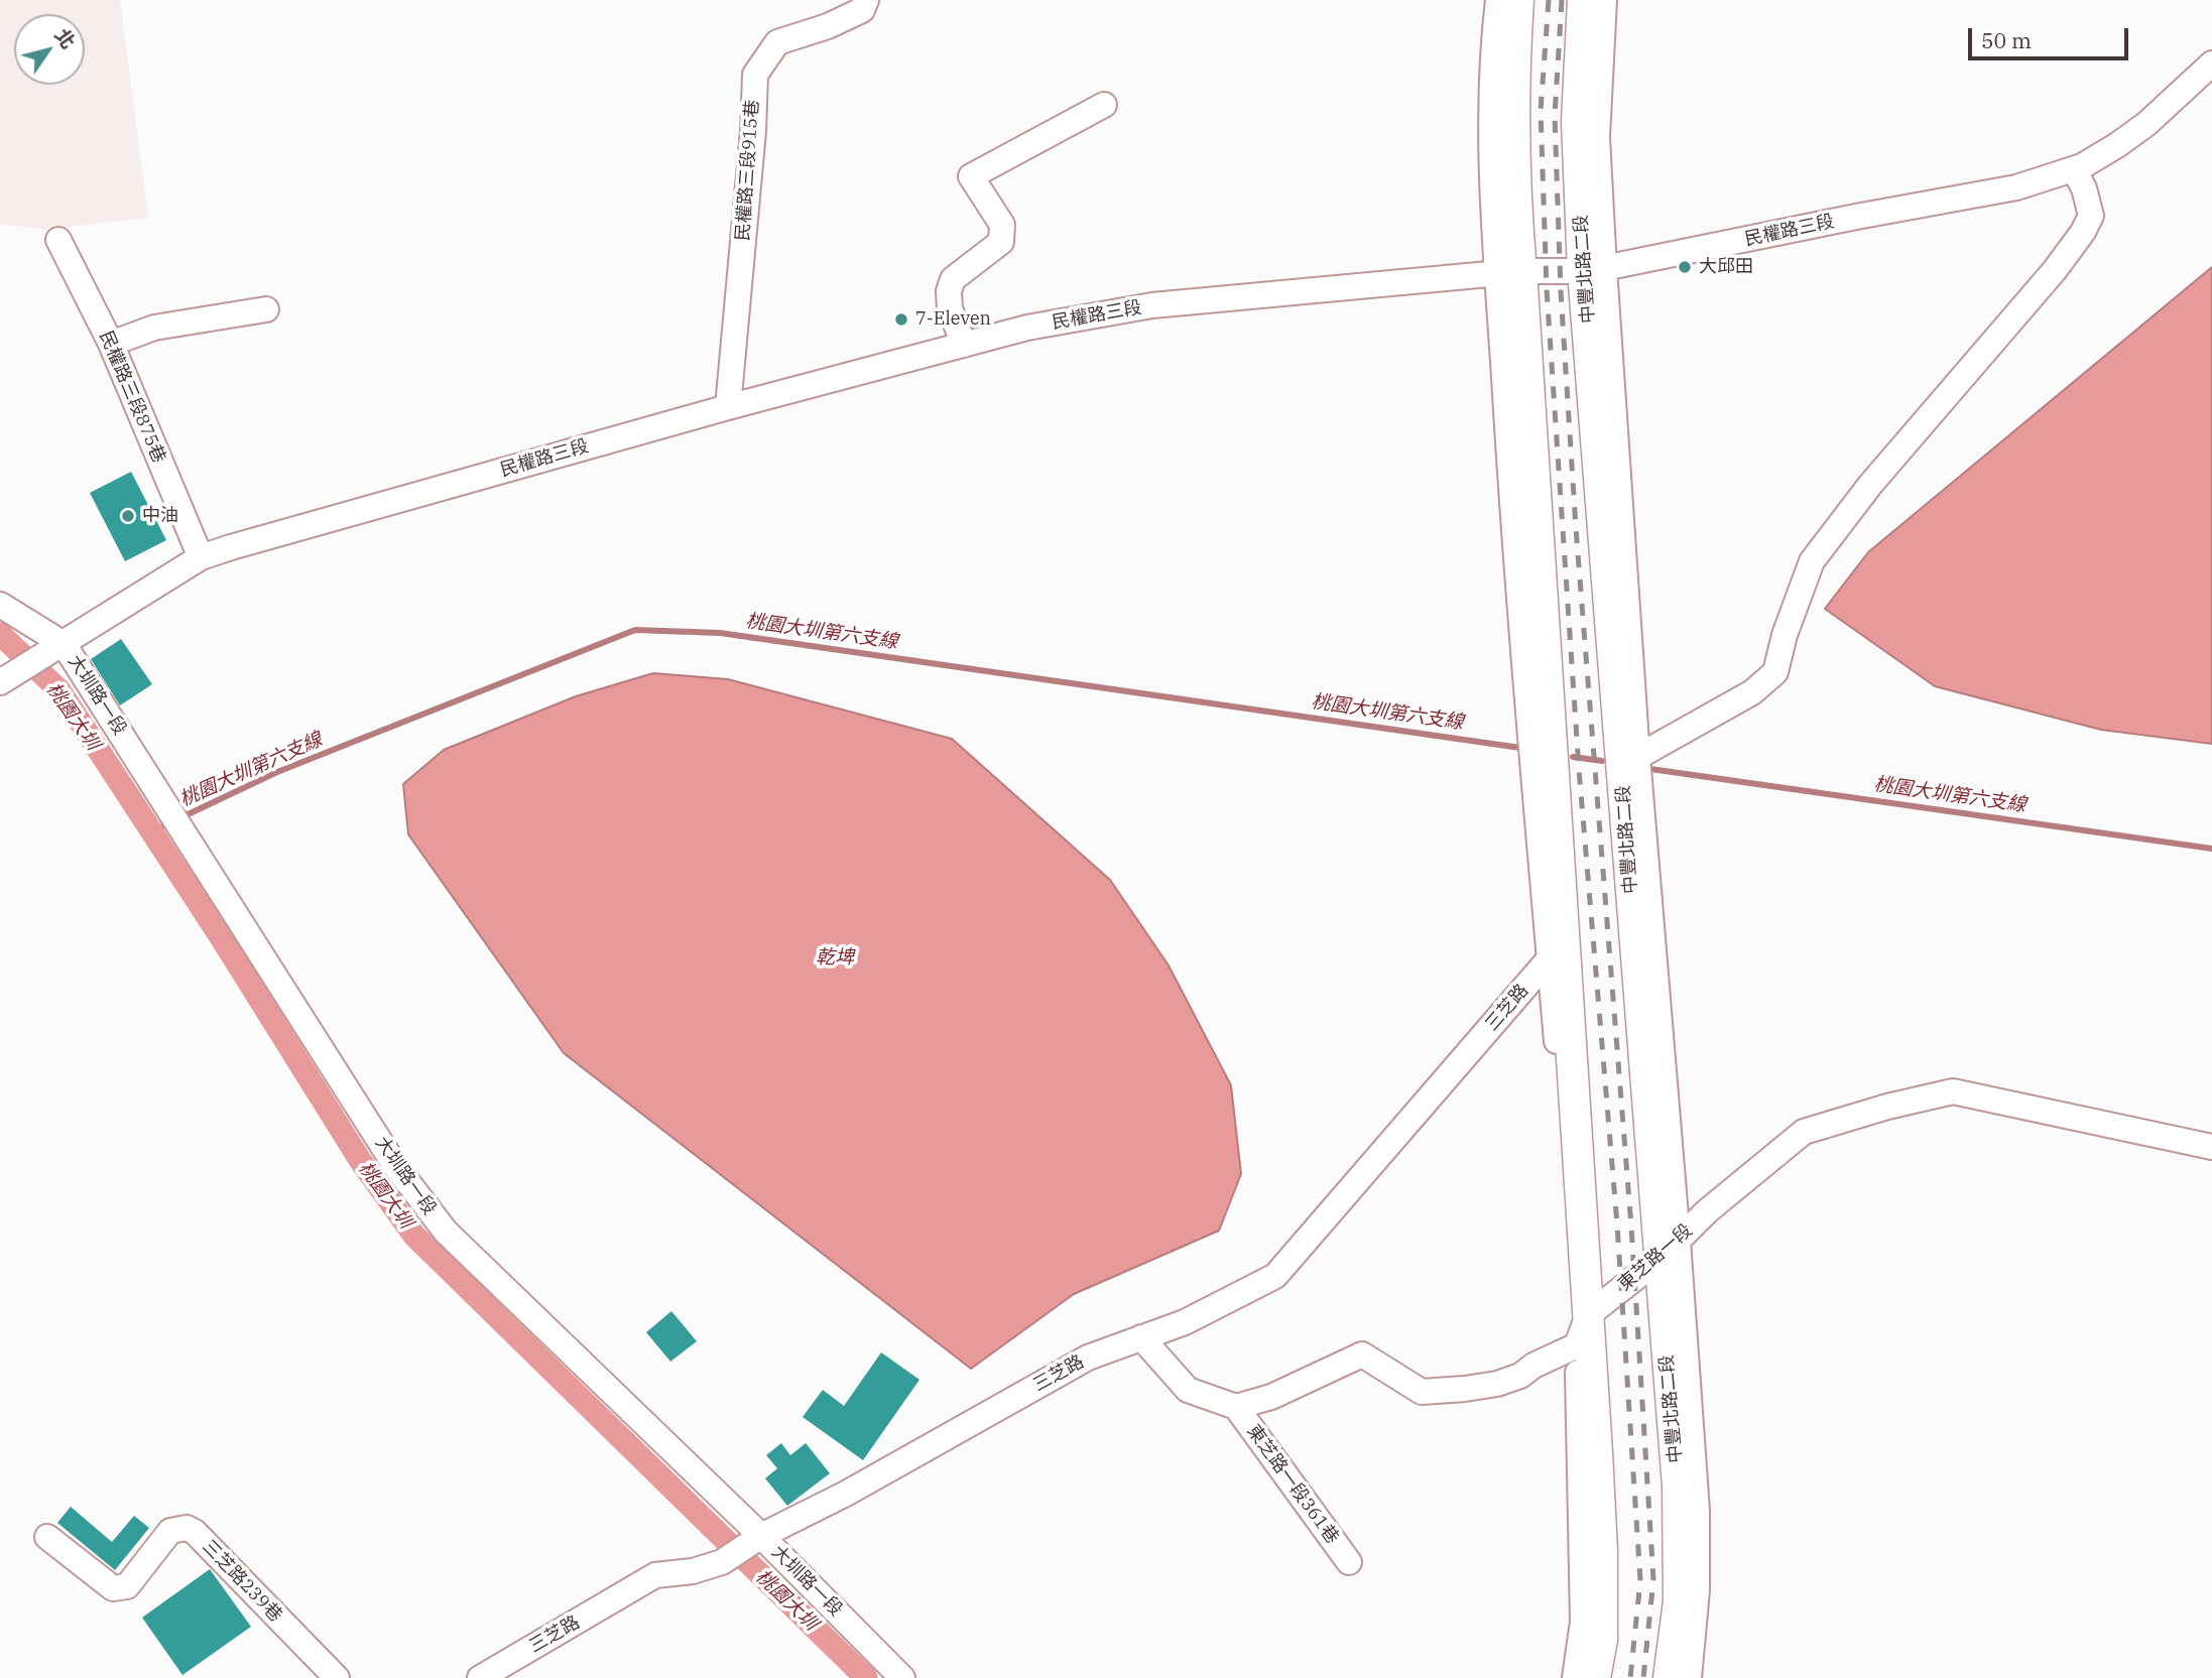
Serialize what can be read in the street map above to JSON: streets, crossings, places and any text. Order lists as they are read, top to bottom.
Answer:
{
  "streets": {
    "main road": ["中豐北路二段"],
    "street": [
      "民權路三段915巷",
      "民權路三段",
      "民權路三段875巷",
      "大圳路一段",
      "三芝路",
      "東芝路一段",
      "東芝路一段361巷",
      "三芝路239巷"
    ]
  },
  "crossings": [
    ["民權路三段915巷", "民權路三段"],
    ["民權路三段", "中豐北路二段"],
    ["民權路三段", "民權路三段875巷"],
    ["民權路三段", "大圳路一段"],
    ["中豐北路二段", "東芝路一段"],
    ["大圳路一段", "三芝路"]
  ],
  "water": ["桃園大圳第六支線", "桃園大圳", "乾埤"],
  "places": ["大邱田", "7-Eleven", "中油"],
  "scale_bar": "50 m",
  "north": "top right"
}
